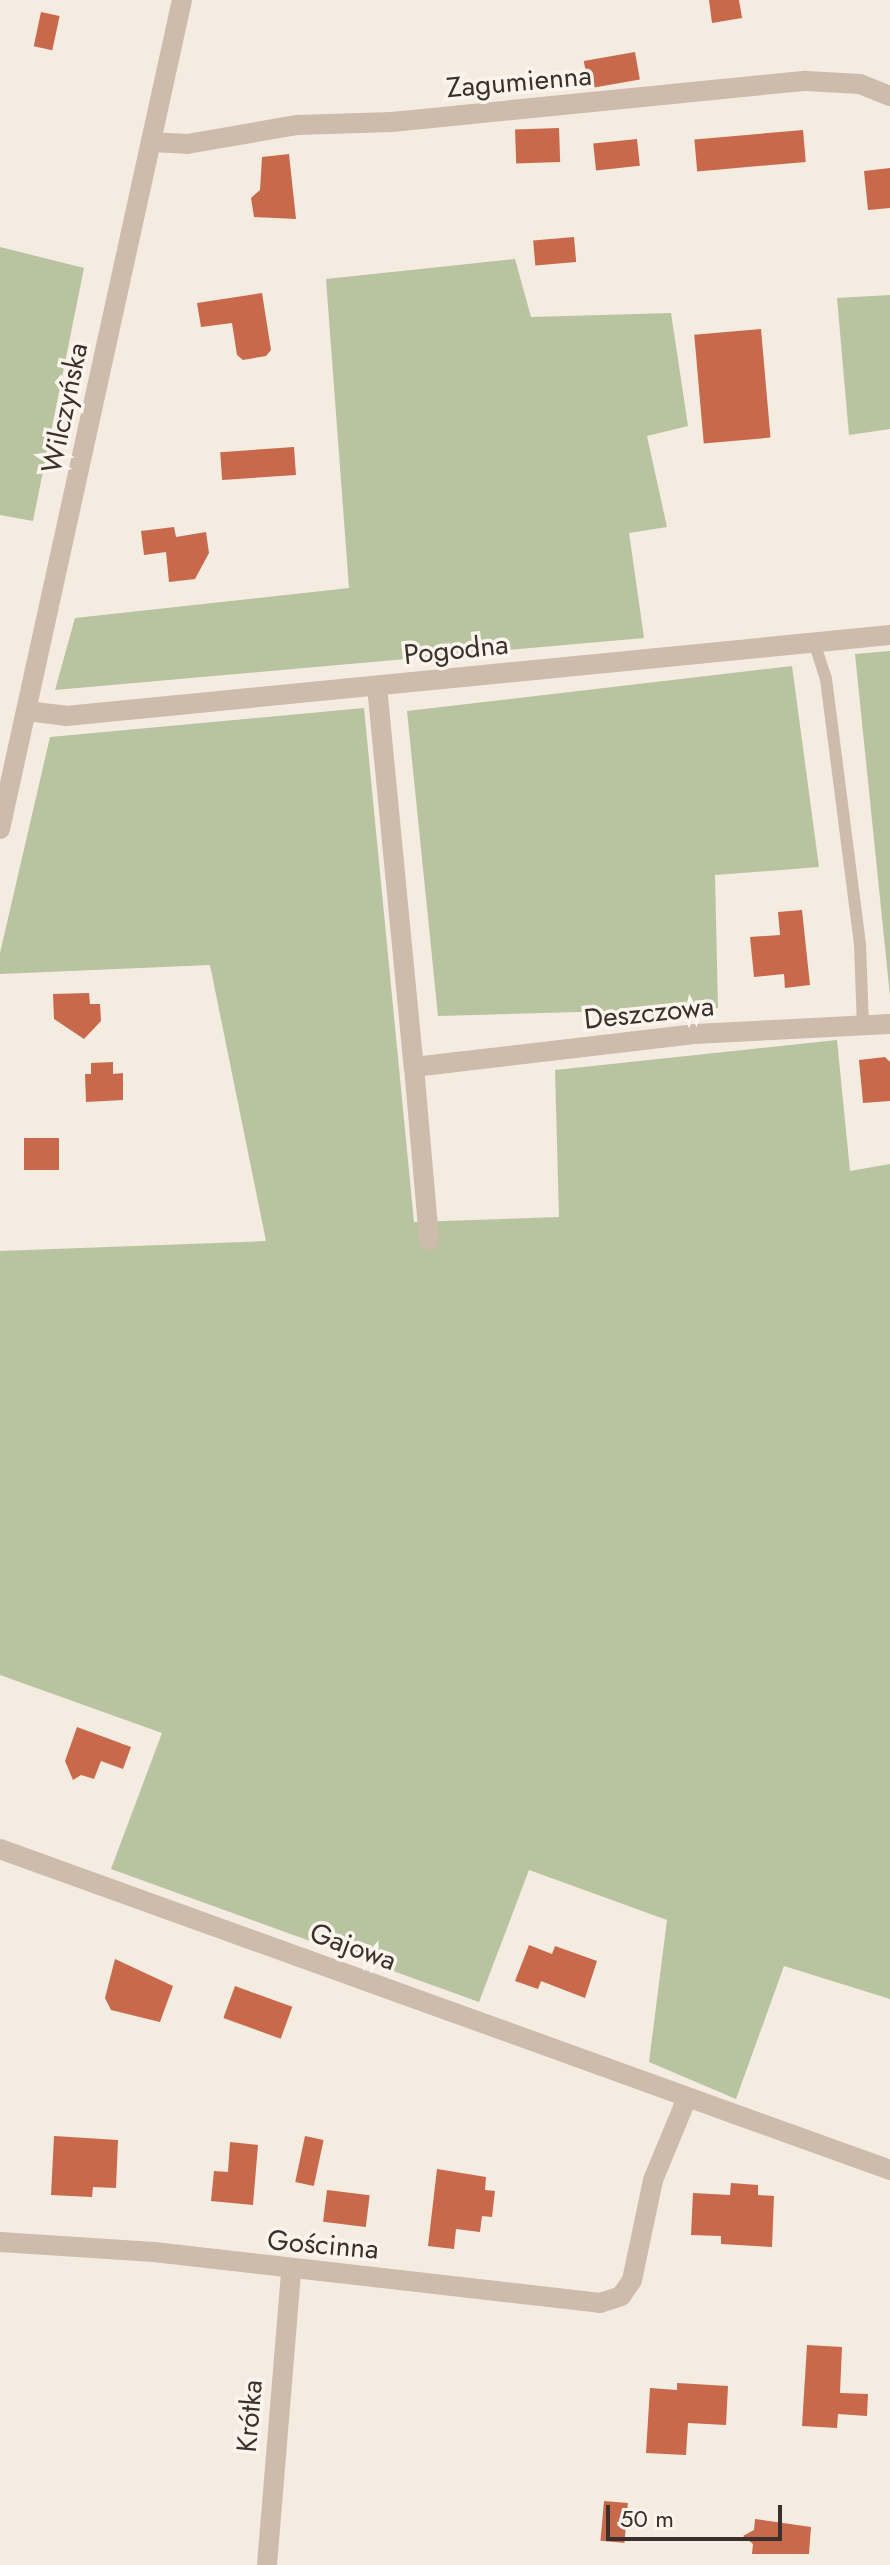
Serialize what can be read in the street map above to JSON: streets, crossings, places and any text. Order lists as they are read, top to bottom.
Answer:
{
  "streets": {
    "street": [
      "Zagumienna",
      "Wilczyńska",
      "Pogodna",
      "Deszczowa",
      "Gajowa",
      "Gościnna",
      "Krótka"
    ]
  },
  "crossings": [
    ["Zagumienna", "Wilczyńska"],
    ["Wilczyńska", "Pogodna"],
    ["Gajowa", "Gościnna"],
    ["Gościnna", "Krótka"]
  ],
  "scale_bar": "50 m"
}
